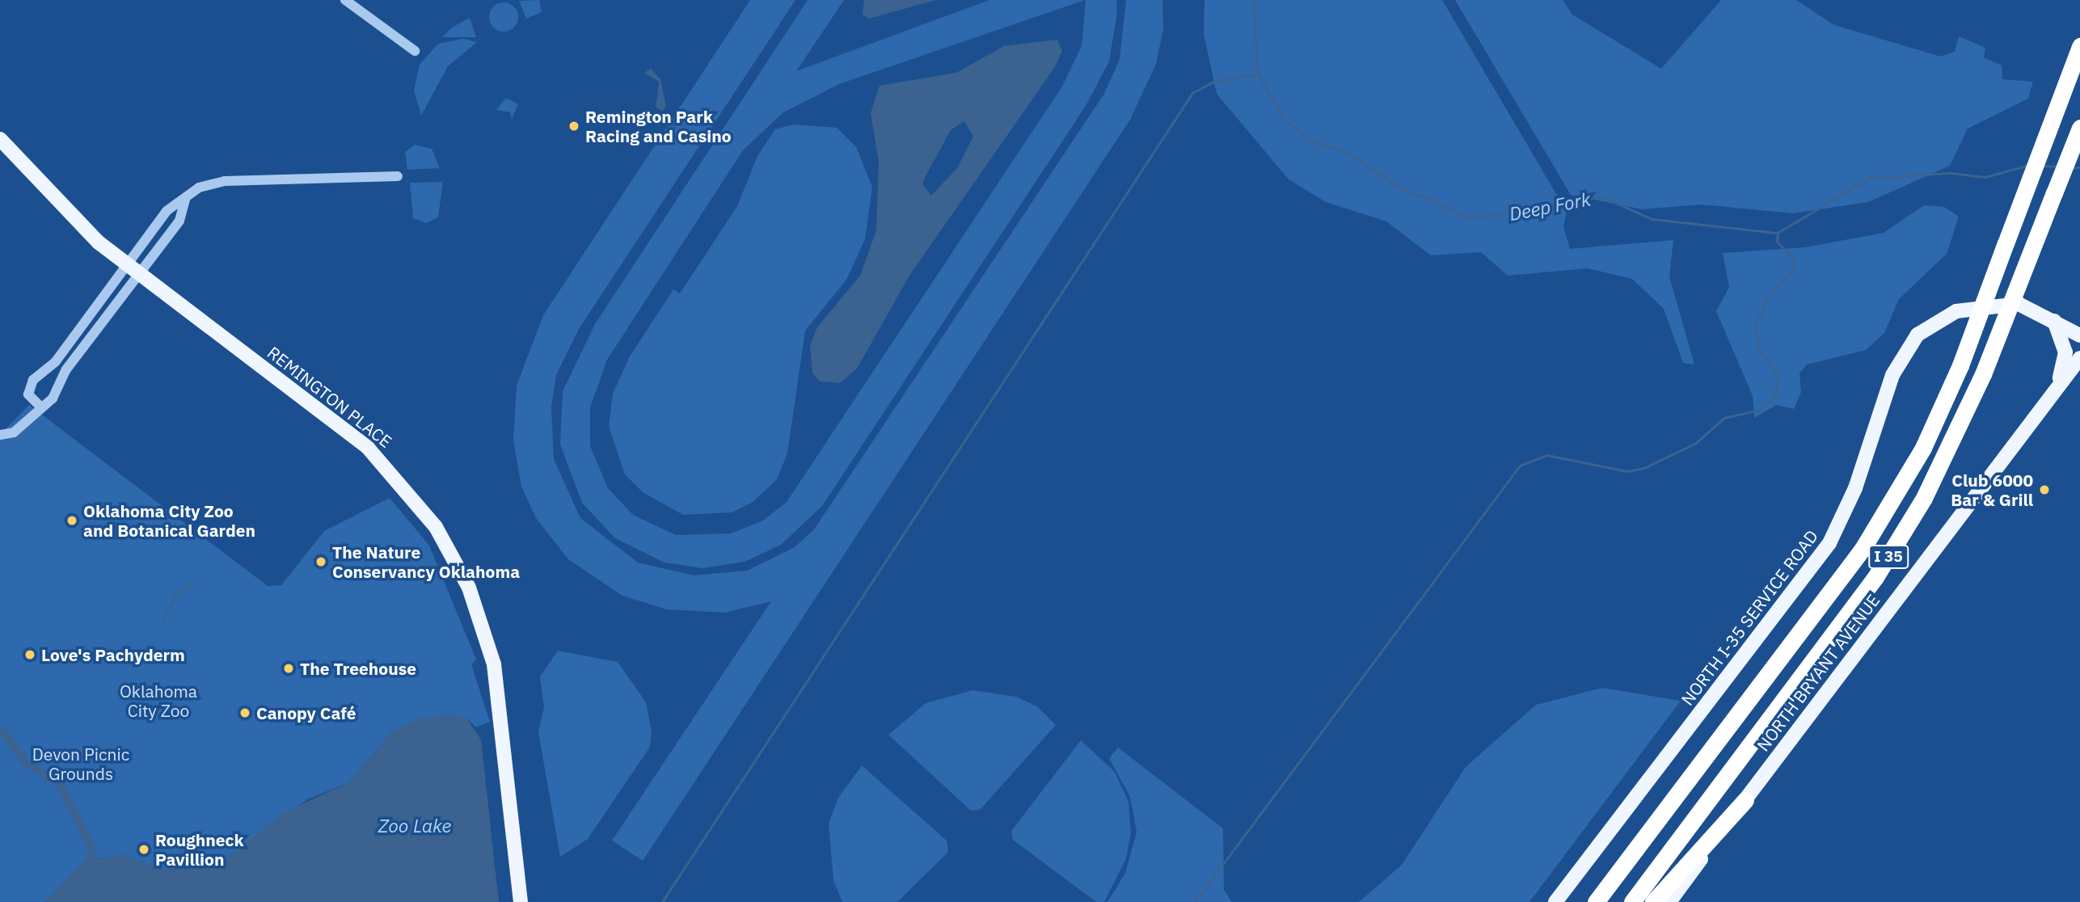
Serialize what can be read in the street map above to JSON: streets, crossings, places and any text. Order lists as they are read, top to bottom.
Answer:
{
  "streets": {
    "highway": ["I 35"],
    "main road": ["REMINGTON PLACE", "NORTH I-35 SERVICE ROAD", "NORTH BRYANT AVENUE"]
  },
  "water": ["Deep Fork", "Zoo Lake"],
  "parks": ["Oklahoma City Zoo", "Devon Picnic Grounds"],
  "places": [
    "Remington Park Racing and Casino",
    "Club 6000 Bar & Grill",
    "Oklahoma City Zoo and Botanical Garden",
    "The Nature Conservancy Oklahoma",
    "Love's Pachyderm",
    "The Treehouse",
    "Canopy Café",
    "Roughneck Pavillion"
  ]
}
